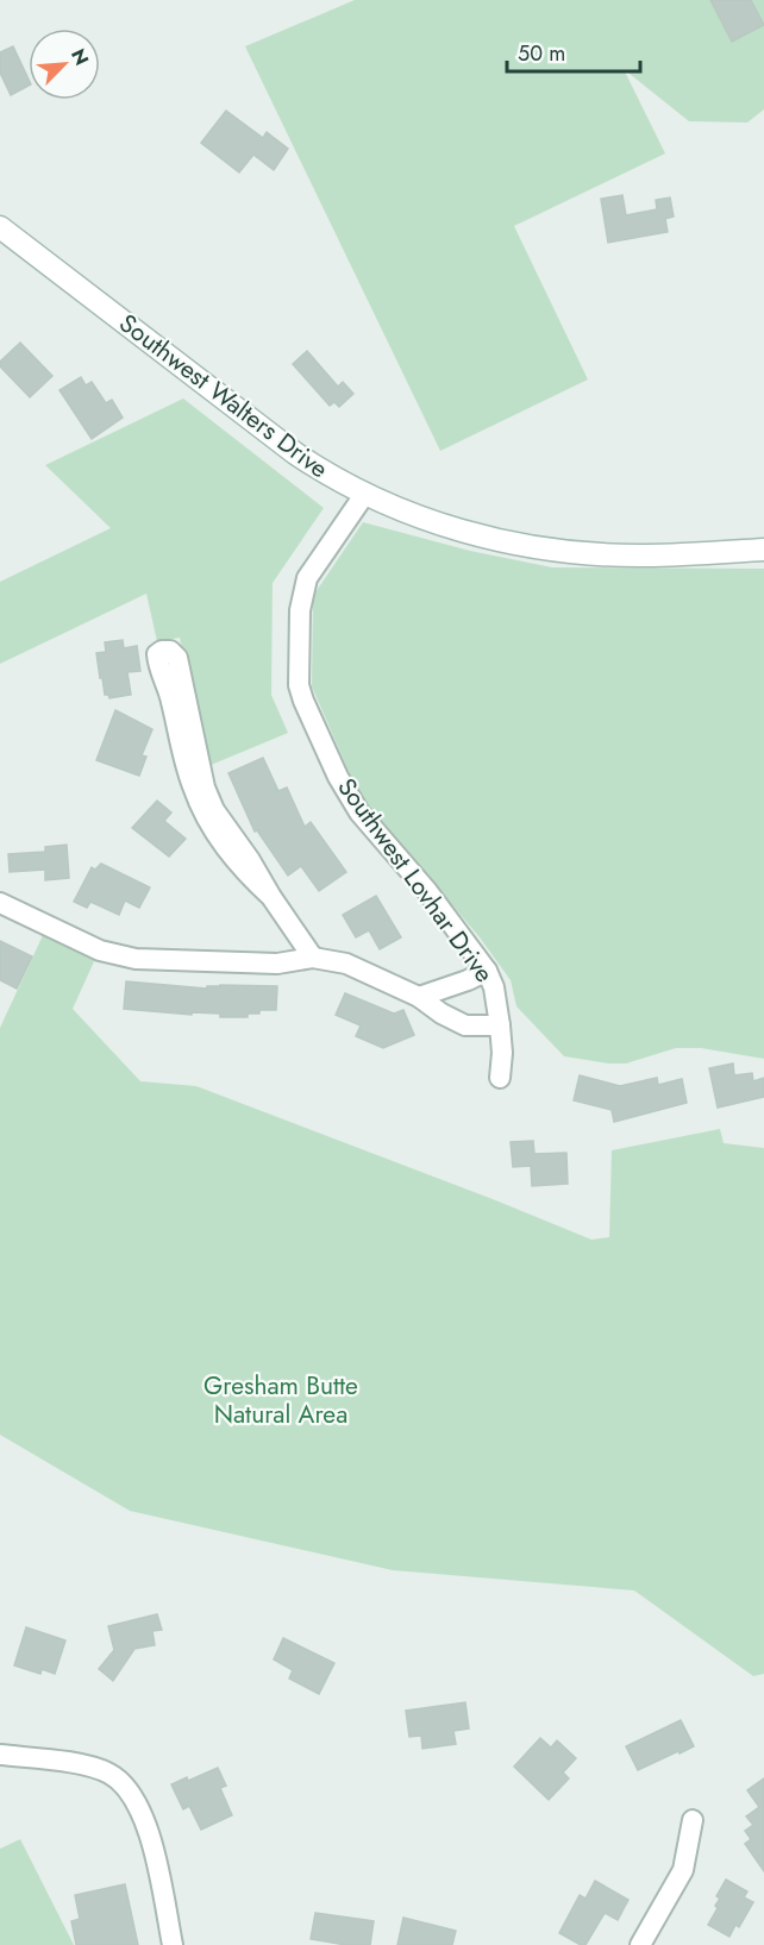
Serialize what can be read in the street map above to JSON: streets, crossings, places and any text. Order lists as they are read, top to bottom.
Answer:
{
  "streets": {
    "street": ["Southwest Walters Drive", "Southwest Lovhar Drive"]
  },
  "crossings": [
    ["Southwest Walters Drive", "Southwest Lovhar Drive"]
  ],
  "parks": ["Gresham Butte Natural Area"],
  "scale_bar": "50 m",
  "north": "top right"
}
